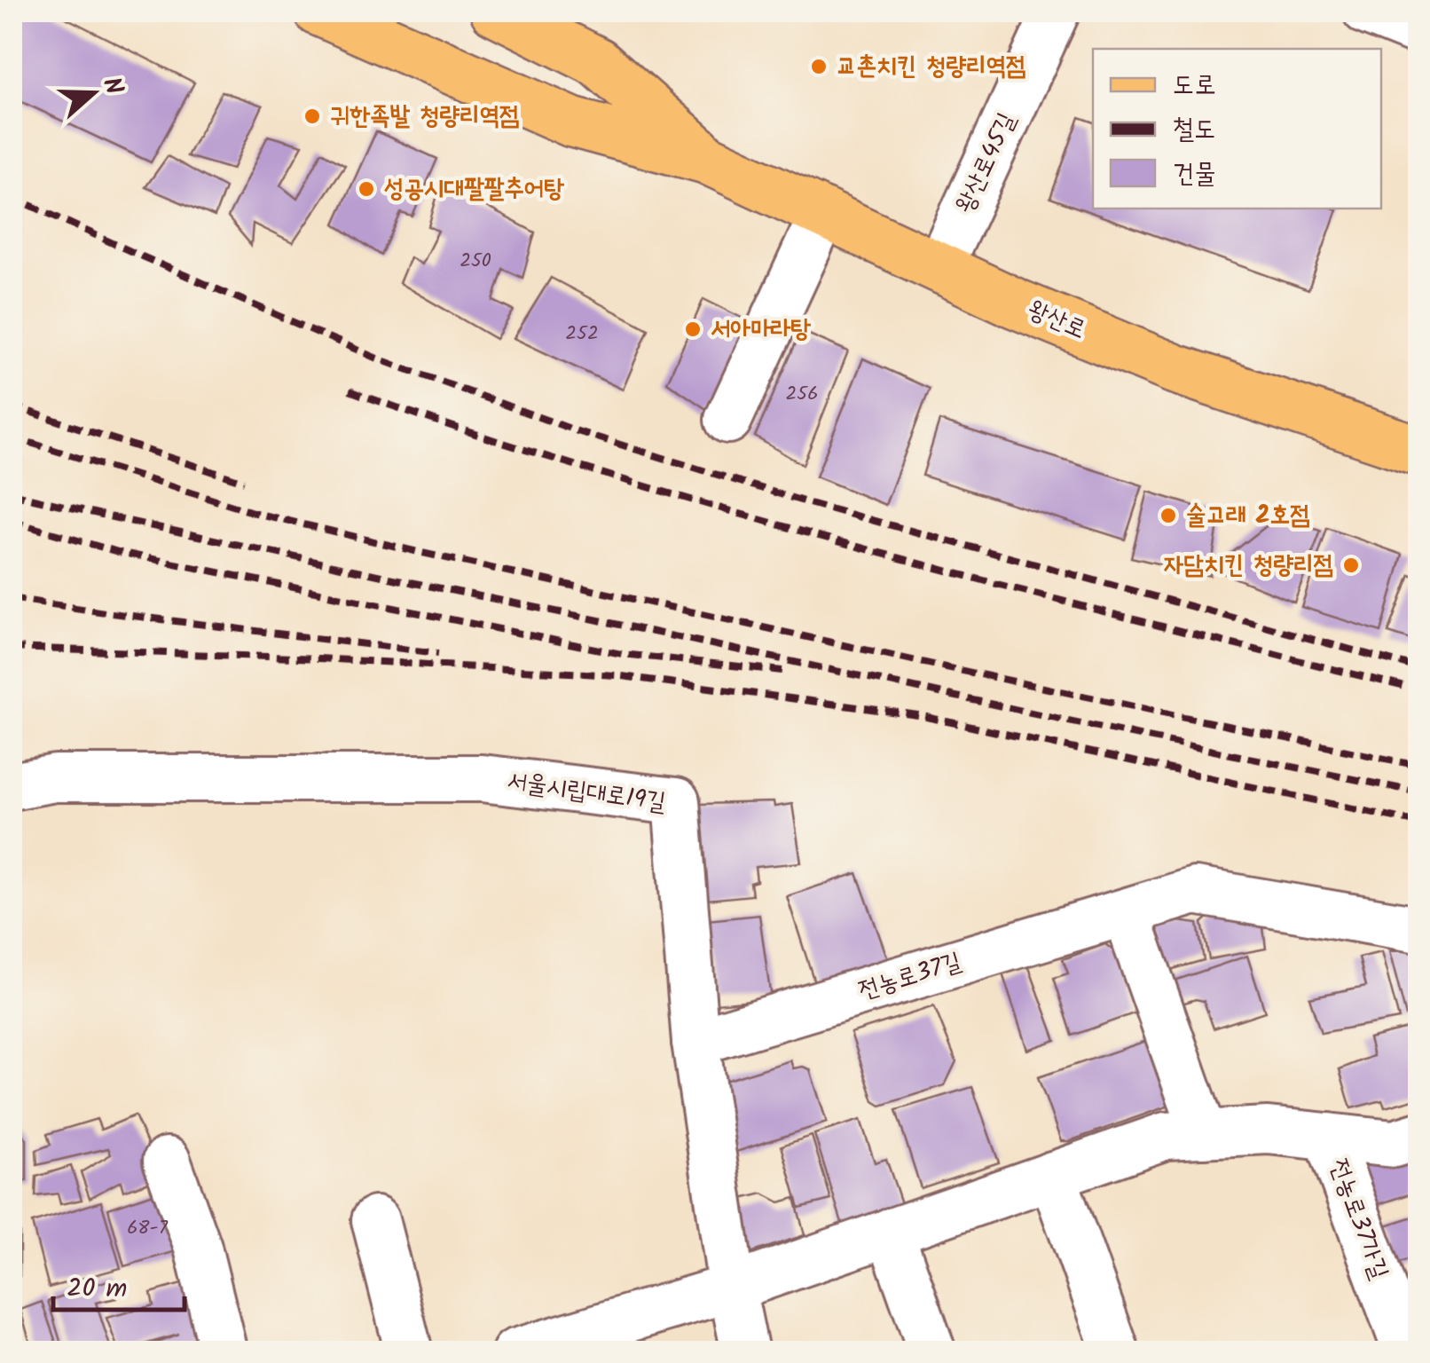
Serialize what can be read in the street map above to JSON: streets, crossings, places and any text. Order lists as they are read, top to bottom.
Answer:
{
  "streets": {
    "main road": ["왕산로"],
    "street": [
      "왕산로45길",
      "서울시립대로19길",
      "전농로37길",
      "전농로37가길"
    ]
  },
  "crossings": [
    ["왕산로45길", "왕산로"],
    ["서울시립대로19길", "전농로37길"]
  ],
  "places": [
    "교촌치킨 청량리역점",
    "귀한족발 청량리역점",
    "성공시대팔팔추어탕",
    "서아마라탕",
    "술고래 2호점",
    "자담치킨 청량리점"
  ],
  "house_numbers": [
    "250",
    "252",
    "256",
    "68-7"
  ],
  "legend": ["도로", "철도", "건물"],
  "scale_bar": "20 m",
  "north": "right"
}
